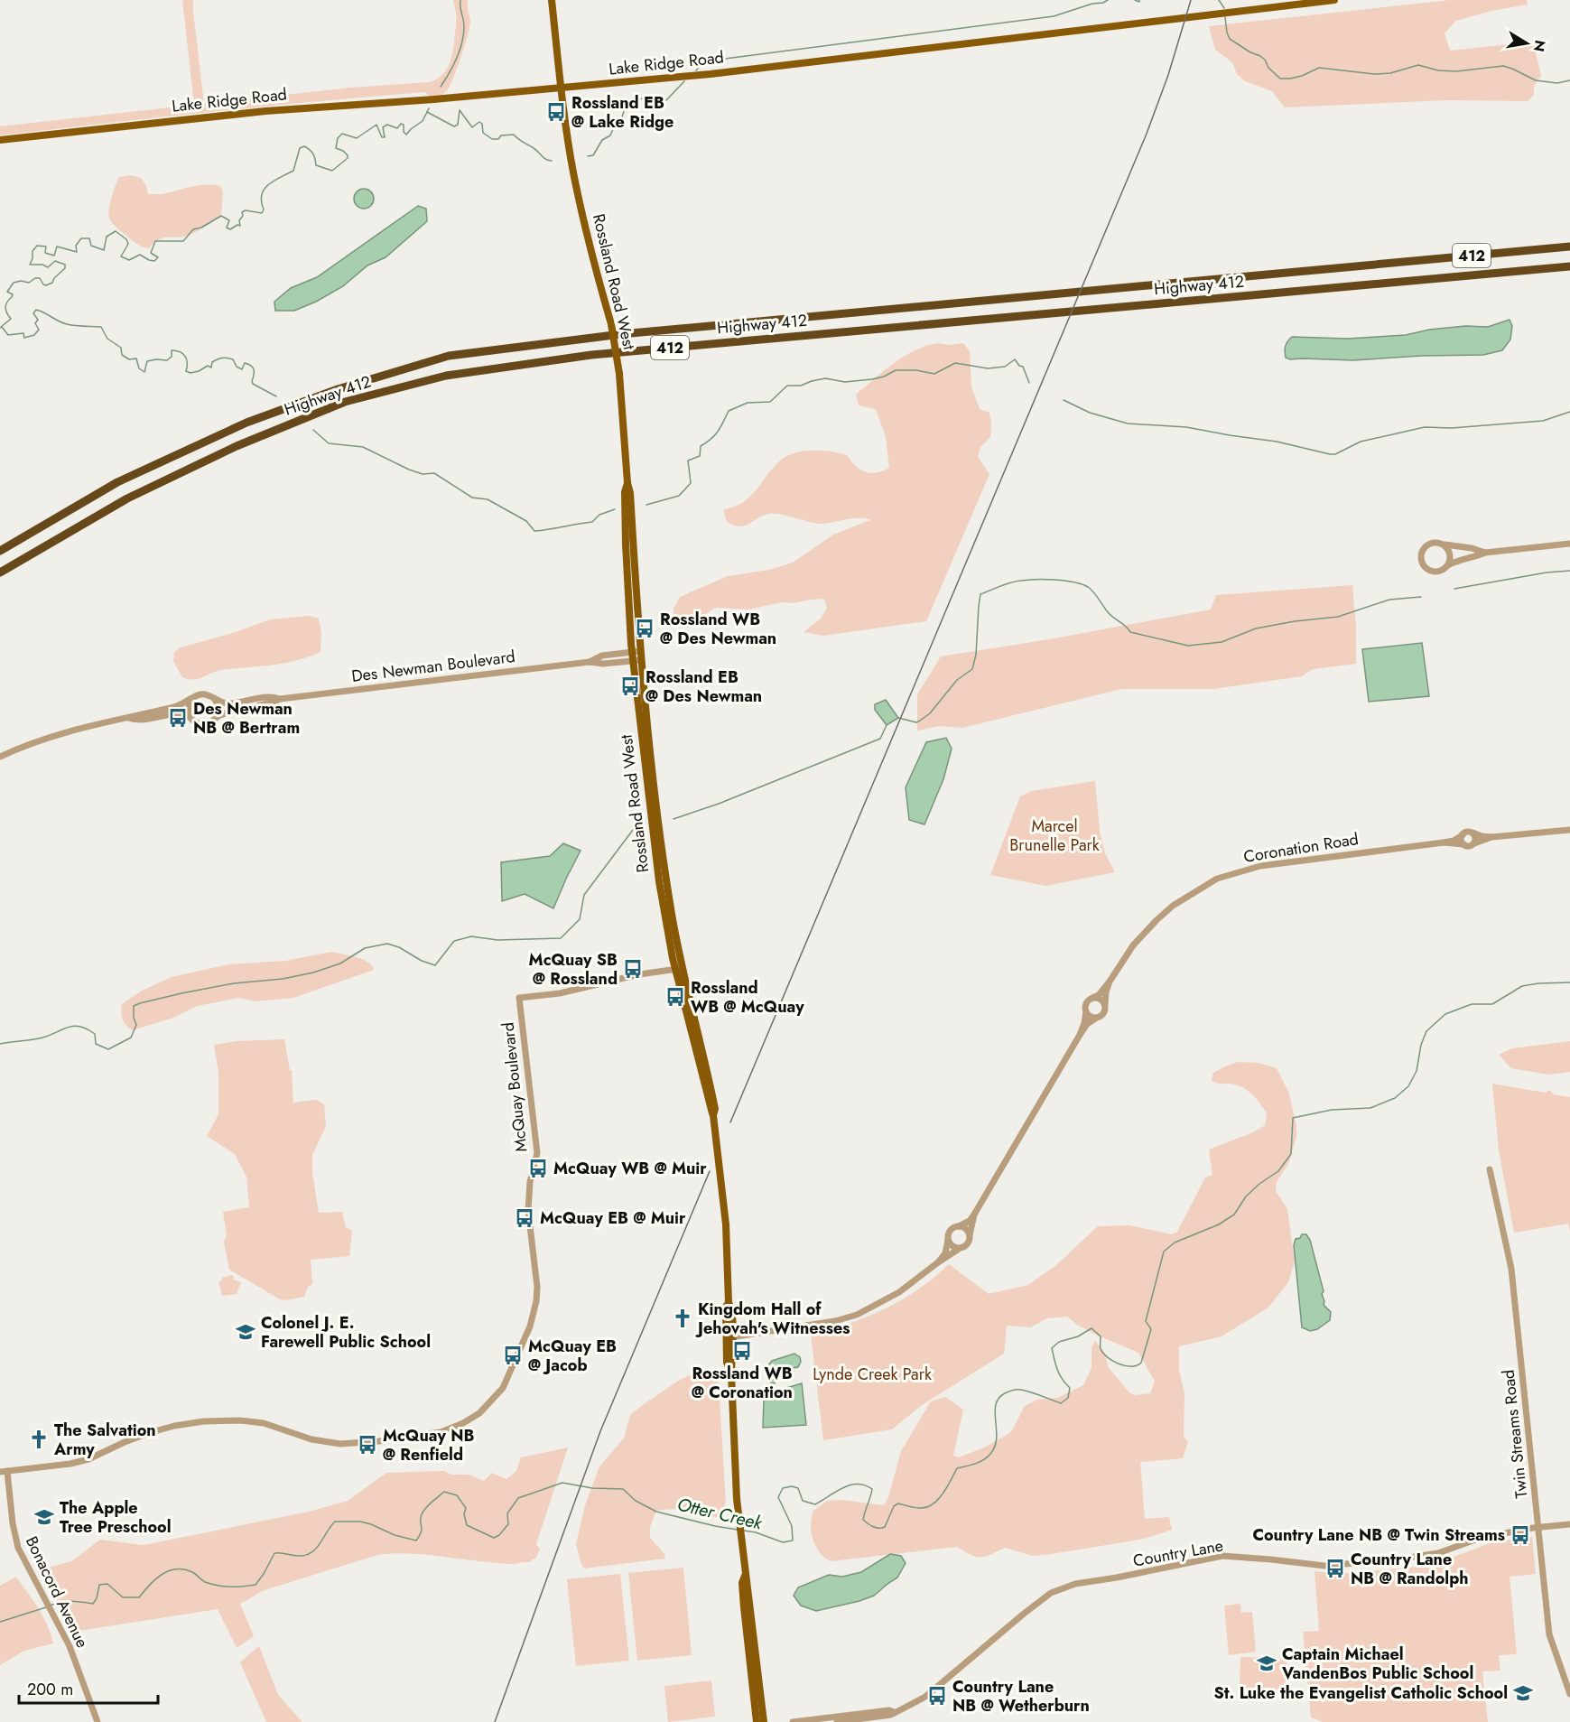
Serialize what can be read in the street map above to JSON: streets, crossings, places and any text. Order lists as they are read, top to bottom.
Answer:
{
  "streets": {
    "highway": ["412", "Highway 412"],
    "main road": ["Lake Ridge Road", "Rossland Road West"],
    "street": [
      "Des Newman Boulevard",
      "Coronation Road",
      "McQuay Boulevard",
      "Twin Streams Road",
      "Country Lane",
      "Bonacord Avenue"
    ]
  },
  "crossings": [
    ["Lake Ridge Road", "Rossland Road West"],
    ["Rossland Road West", "Des Newman Boulevard"],
    ["Rossland Road West", "McQuay Boulevard"],
    ["McQuay Boulevard", "Bonacord Avenue"],
    ["Twin Streams Road", "Country Lane"]
  ],
  "water": ["Otter Creek"],
  "parks": ["Marcel Brunelle Park", "Lynde Creek Park"],
  "places": {
    "bus stop": [
      "Rossland EB @ Lake Ridge",
      "Rossland WB @ Des Newman",
      "Rossland EB @ Des Newman",
      "Des Newman NB @ Bertram",
      "McQuay SB @ Rossland",
      "Rossland WB @ McQuay",
      "McQuay WB @ Muir",
      "McQuay EB @ Muir",
      "Rossland WB @ Coronation",
      "McQuay EB @ Jacob",
      "McQuay NB @ Renfield",
      "Country Lane NB @ Twin Streams",
      "Country Lane NB @ Randolph",
      "Country Lane NB @ Wetherburn"
    ],
    "church": ["Kingdom Hall of Jehovah's Witnesses", "The Salvation Army"],
    "school or university": [
      "Colonel J. E. Farewell Public School",
      "The Apple Tree Preschool",
      "Captain Michael VandenBos Public School",
      "St. Luke the Evangelist Catholic School"
    ]
  },
  "scale_bar": "200 m",
  "north": "right"
}
